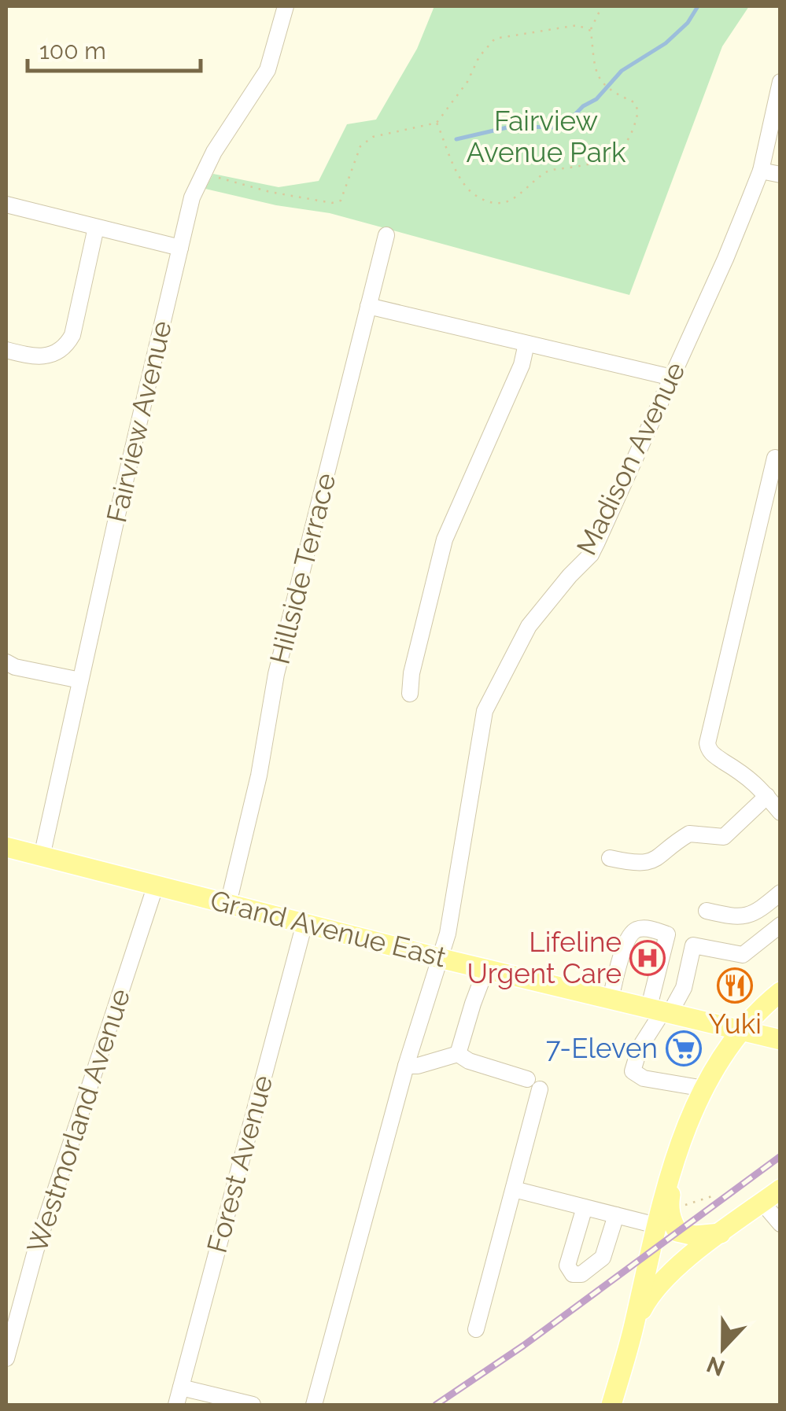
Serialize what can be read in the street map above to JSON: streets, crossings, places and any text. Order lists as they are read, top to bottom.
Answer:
{
  "streets": {
    "main road": ["Grand Avenue East"],
    "street": [
      "Fairview Avenue",
      "Madison Avenue",
      "Hillside Terrace",
      "Westmorland Avenue",
      "Forest Avenue"
    ]
  },
  "crossings": [
    ["Fairview Avenue", "Grand Avenue East"],
    ["Madison Avenue", "Grand Avenue East"],
    ["Hillside Terrace", "Grand Avenue East"],
    ["Grand Avenue East", "Westmorland Avenue"],
    ["Grand Avenue East", "Forest Avenue"]
  ],
  "parks": ["Fairview Avenue Park"],
  "places": {
    "hospital": ["Lifeline Urgent Care"],
    "restaurant": ["Yuki"],
    "supermarket": ["7-Eleven"]
  },
  "scale_bar": "100 m",
  "north": "bottom"
}
